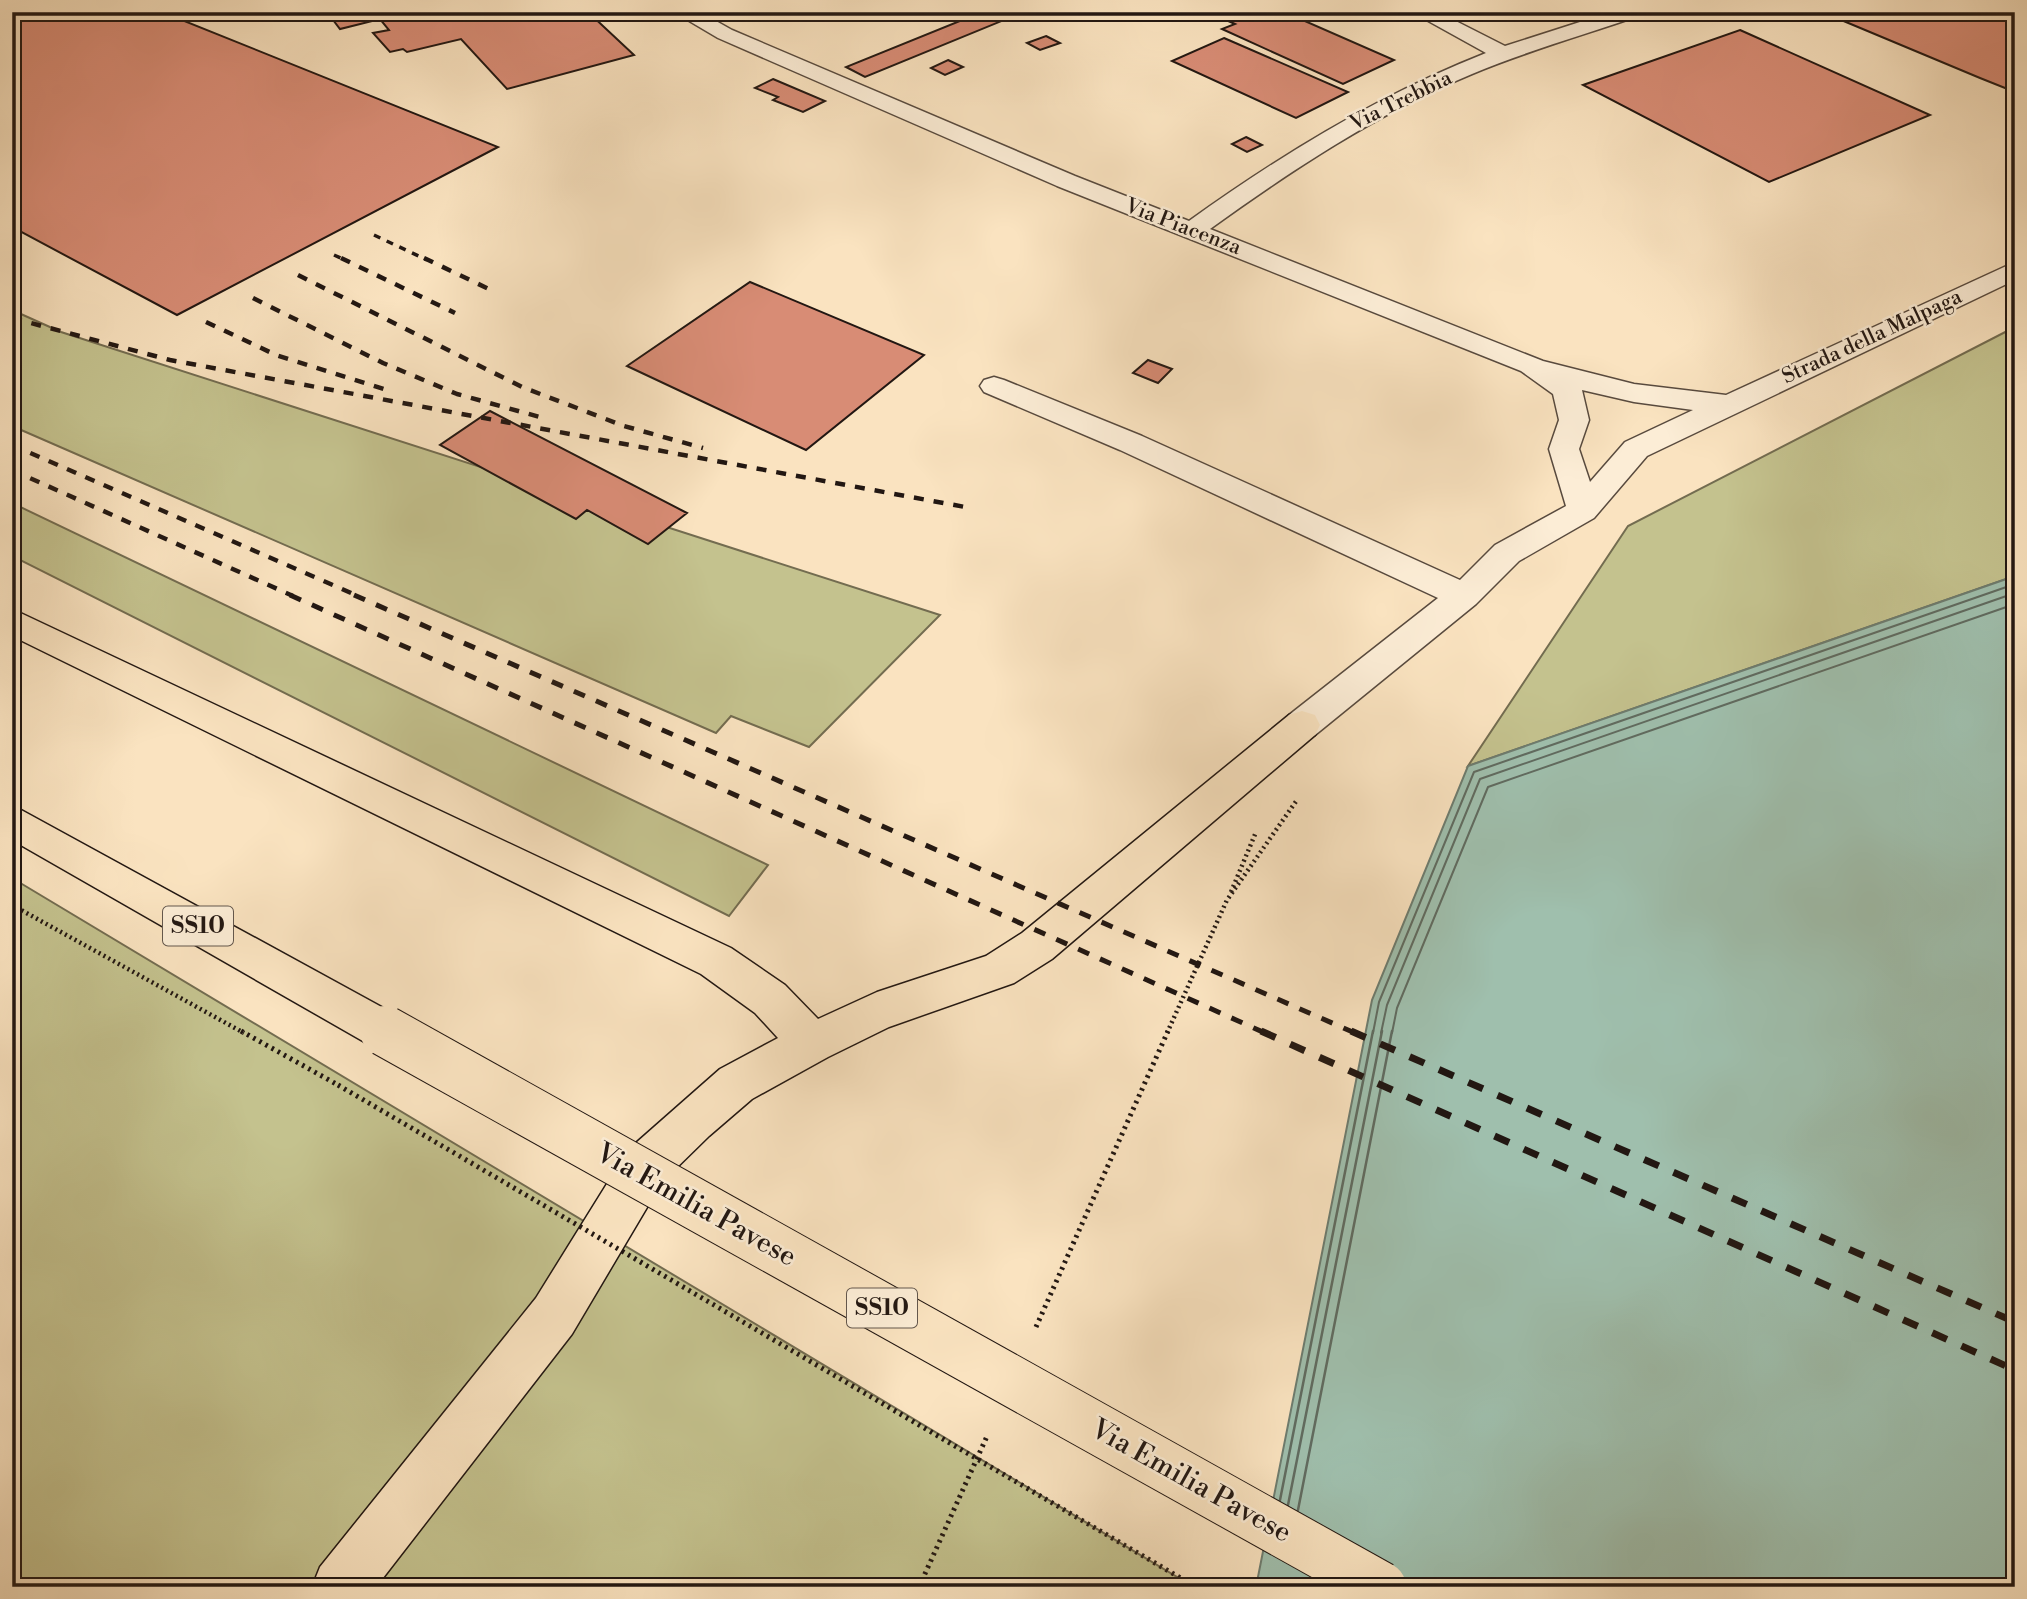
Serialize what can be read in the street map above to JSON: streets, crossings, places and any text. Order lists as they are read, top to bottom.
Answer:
{
  "streets": {
    "main road": ["SS10", "Via Emilia Pavese"],
    "street": ["Via Trebbia", "Via Piacenza", "Strada della Malpaga"]
  },
  "crossings": [
    ["Via Trebbia", "Via Piacenza"],
    ["Via Piacenza", "Strada della Malpaga"]
  ]
}
